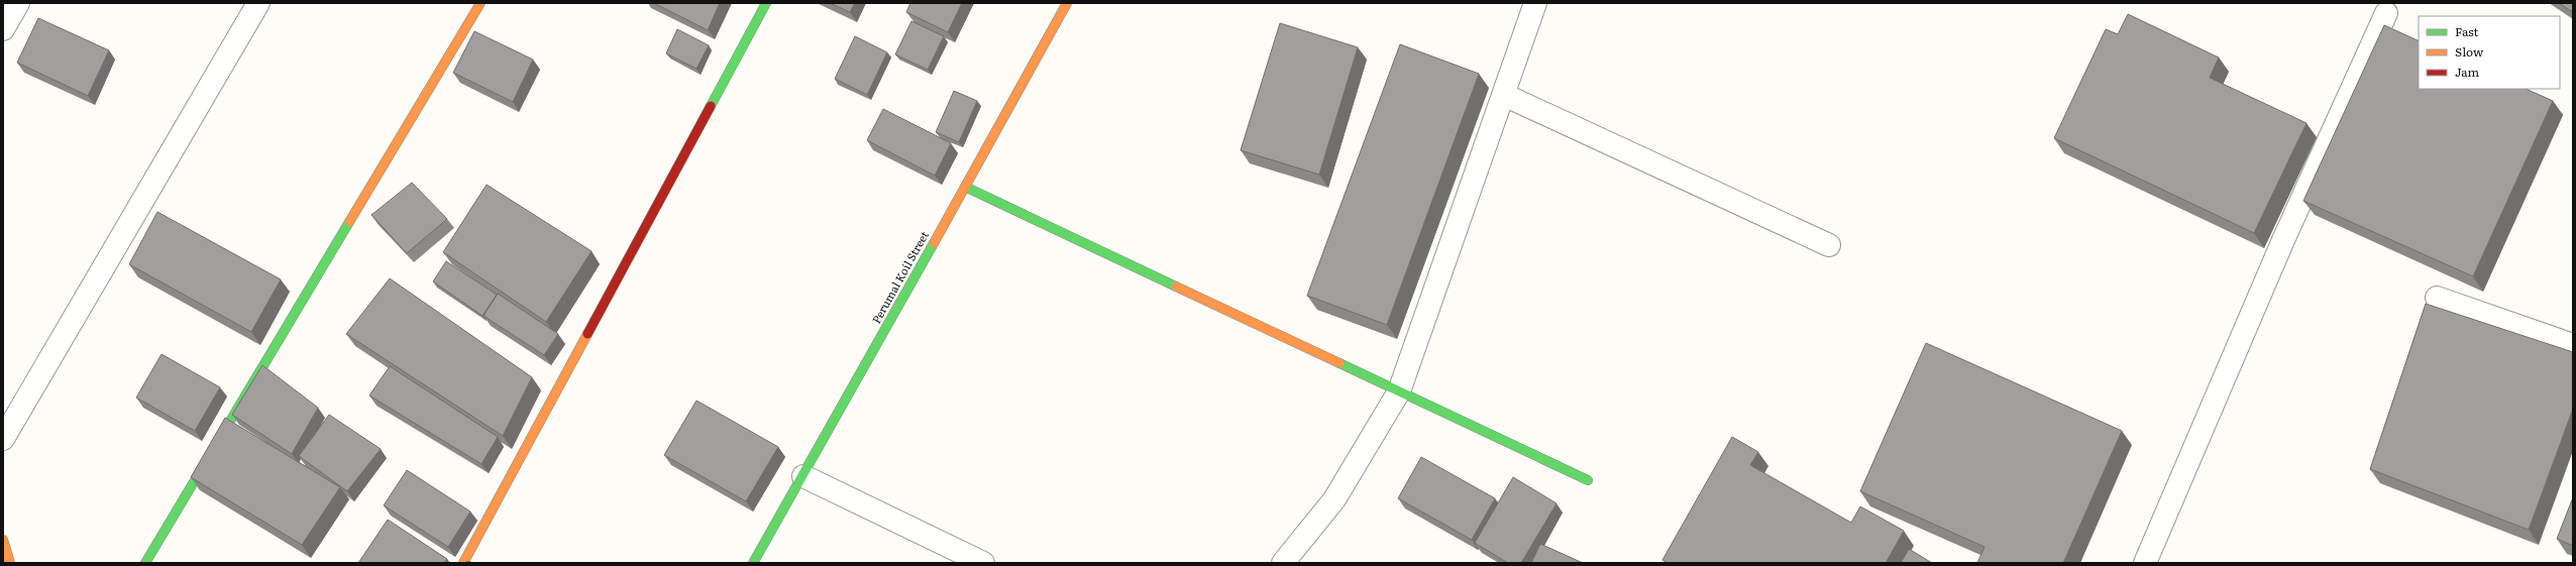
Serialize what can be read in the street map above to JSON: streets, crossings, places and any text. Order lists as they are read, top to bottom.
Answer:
{
  "streets": {
    "street": ["Perumal Koil Street"]
  },
  "legend": ["Fast", "Slow", "Jam"]
}
